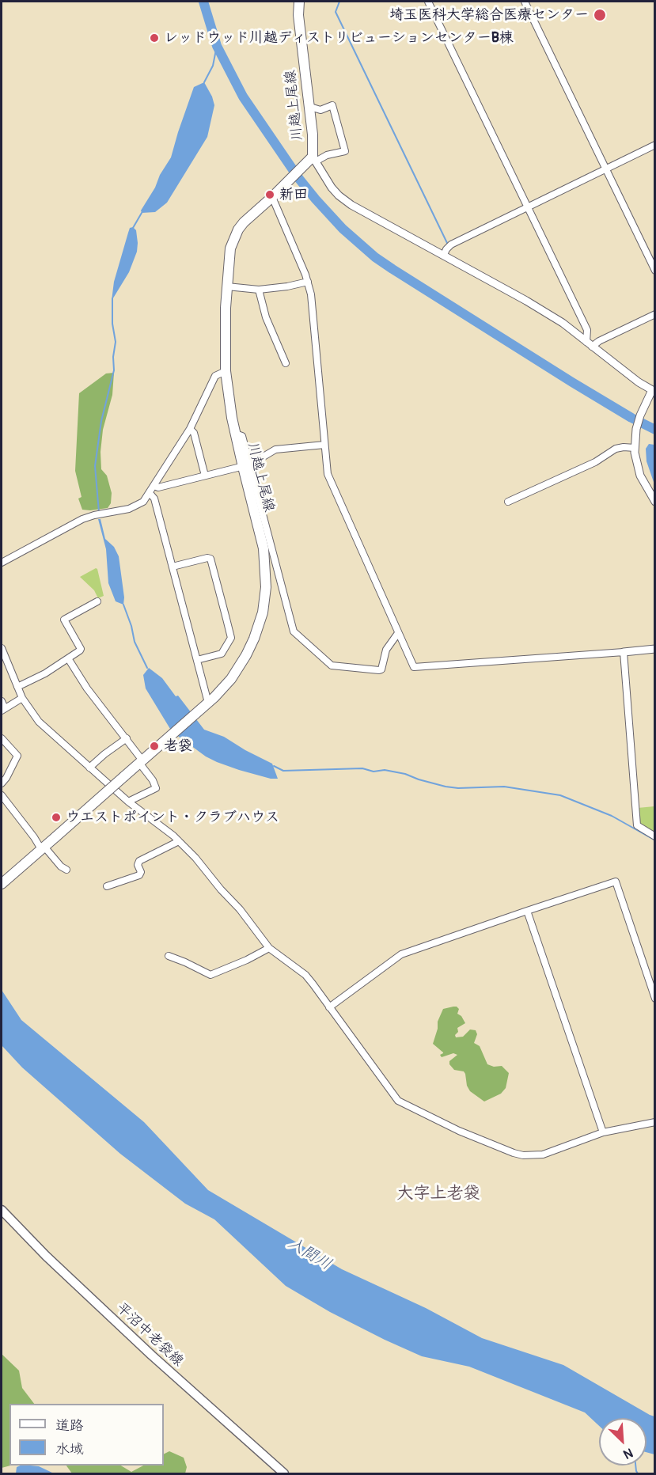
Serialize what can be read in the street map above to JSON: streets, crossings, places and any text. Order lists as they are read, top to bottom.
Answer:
{
  "streets": {
    "main road": ["川越上尾線", "平沼中老袋線"]
  },
  "districts": ["大字上老袋"],
  "water": ["入間川"],
  "places": [
    "埼玉医科大学総合医療センター",
    "レッドウッド川越ディストリビューションセンターB棟",
    "新田",
    "老袋",
    "ウエストポイント・クラブハウス"
  ],
  "legend": ["道路", "水域"],
  "north": "bottom right"
}
